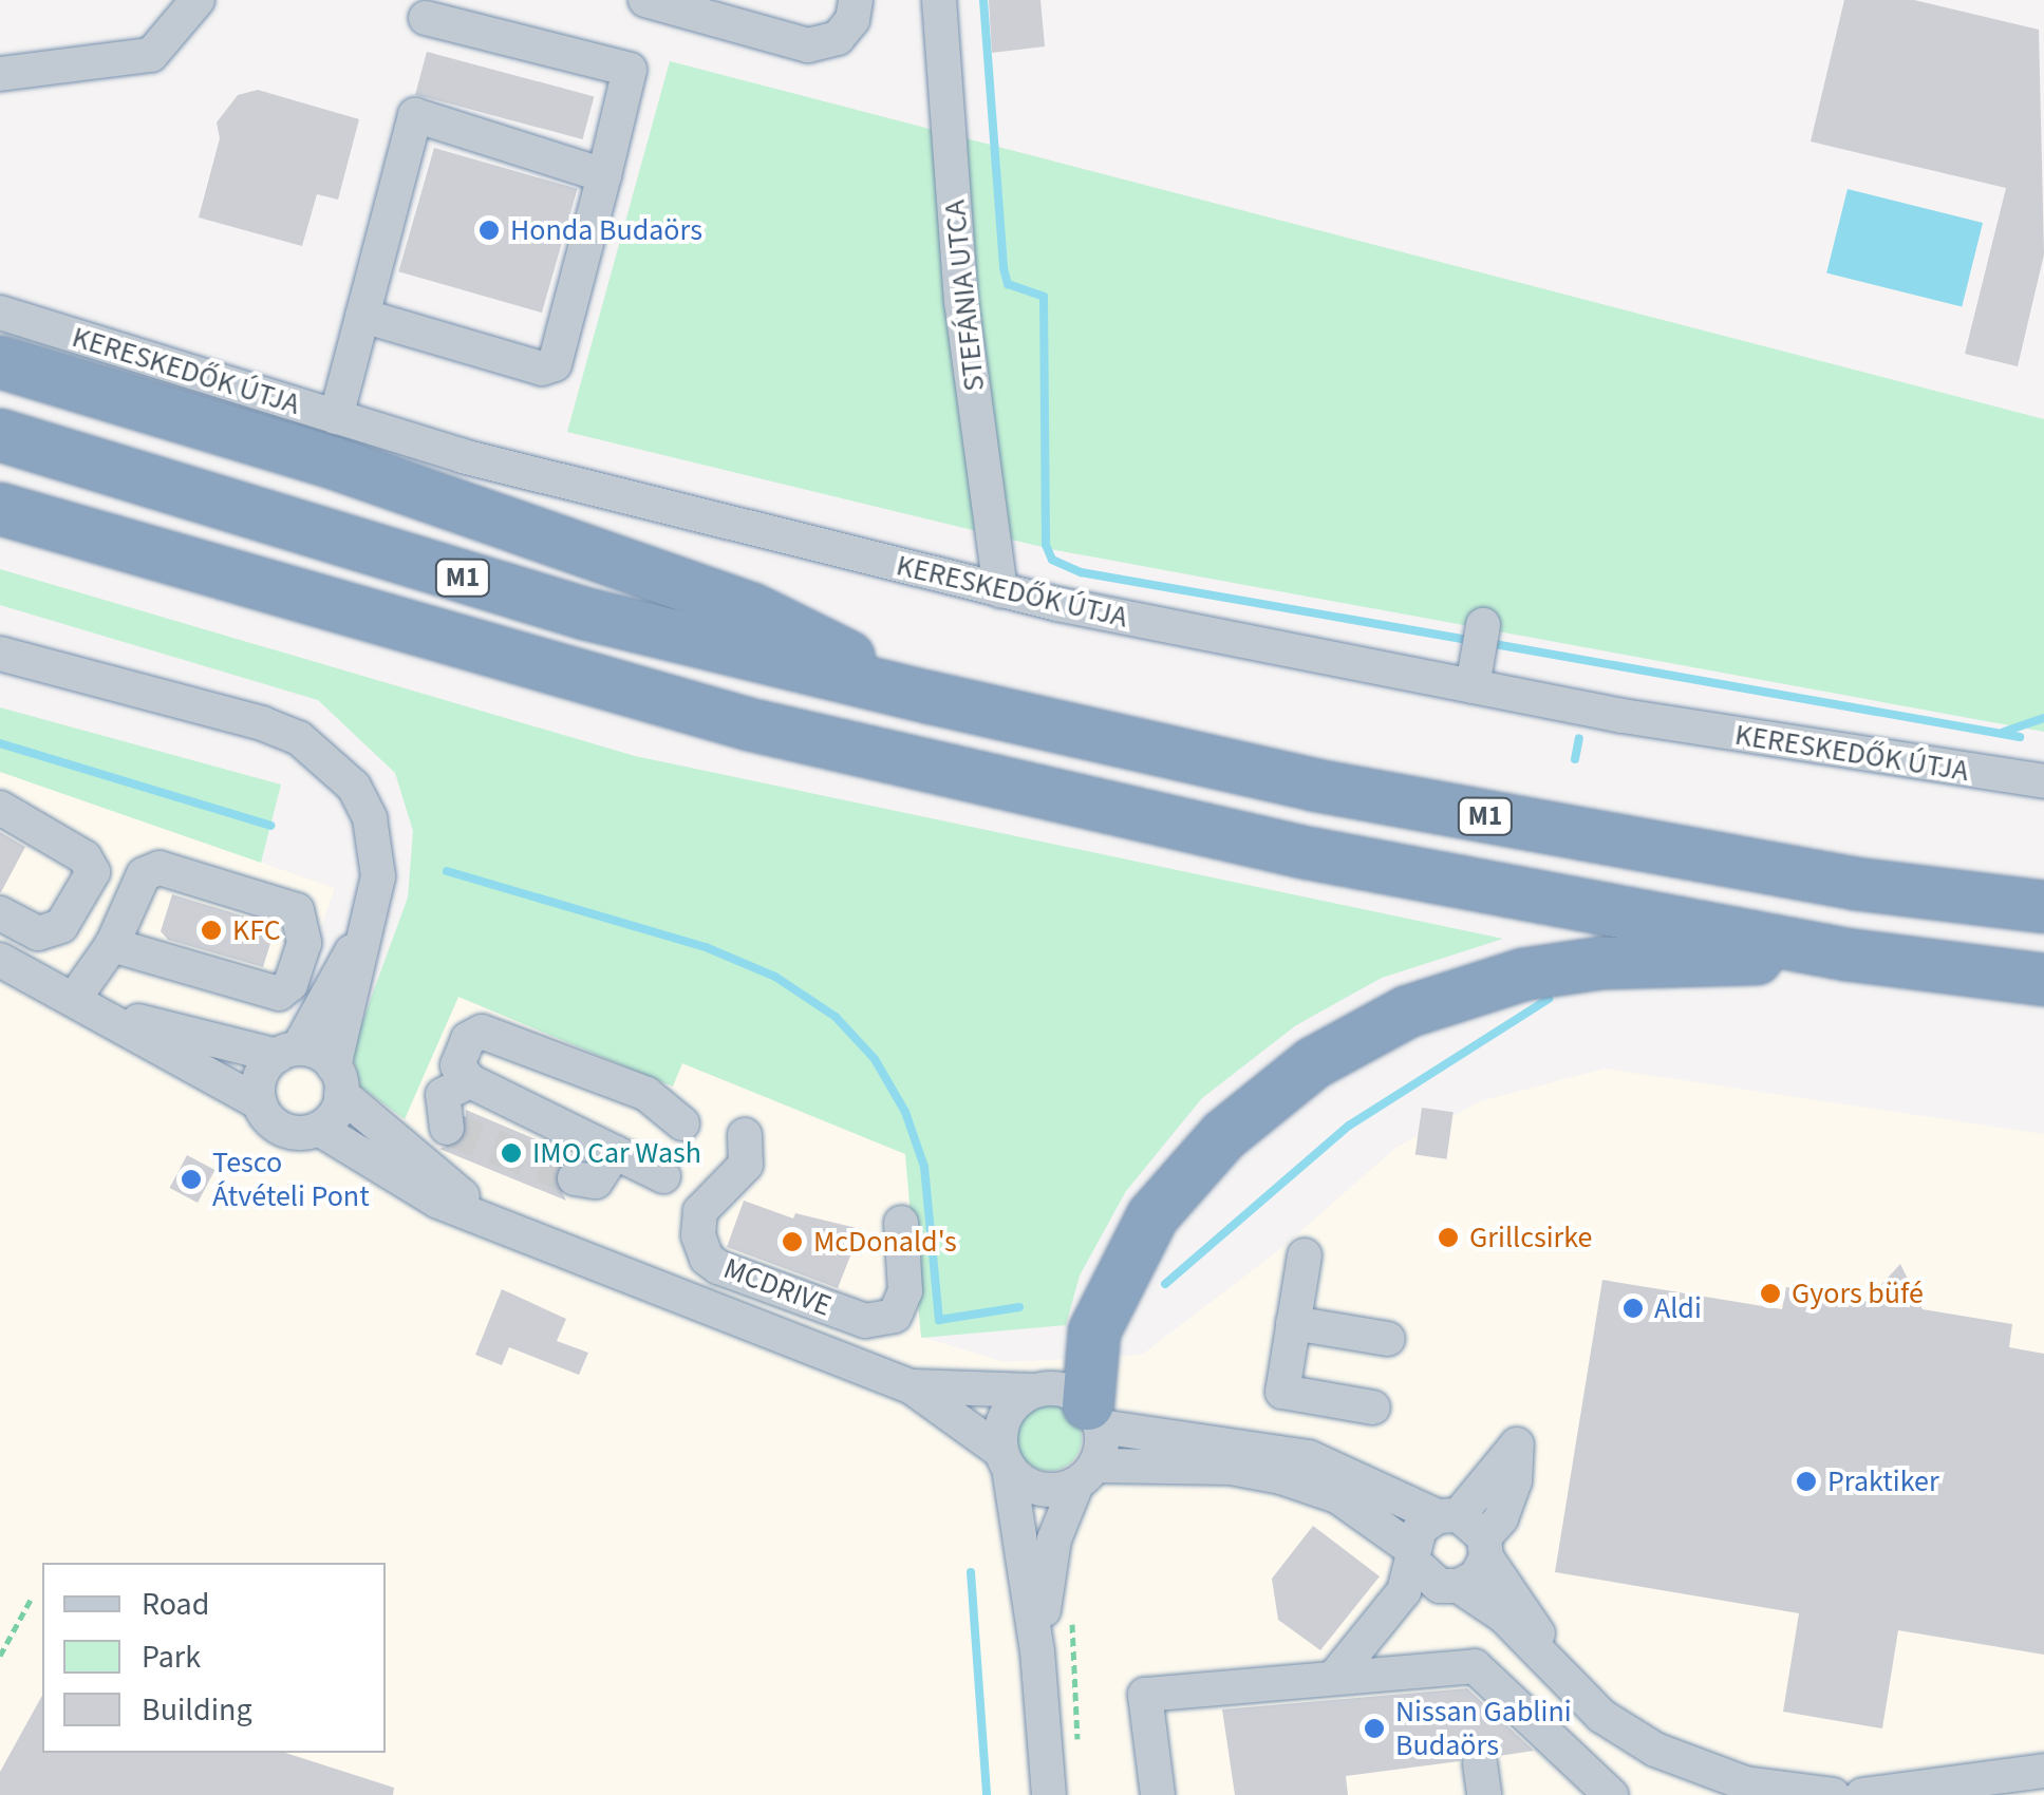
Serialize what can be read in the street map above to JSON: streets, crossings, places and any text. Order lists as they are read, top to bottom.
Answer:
{
  "streets": {
    "highway": ["M1"],
    "street": ["STEFÁNIA UTCA", "KERESKEDŐK ÚTJA", "MCDRIVE"]
  },
  "crossings": [
    ["STEFÁNIA UTCA", "KERESKEDŐK ÚTJA"]
  ],
  "places": [
    "Honda Budaörs",
    "KFC",
    "IMO Car Wash",
    "Tesco Átvételi Pont",
    "Grillcsirke",
    "McDonald's",
    "Gyors büfé",
    "Aldi",
    "Praktiker",
    "Nissan Gablini Budaörs"
  ],
  "legend": ["Road", "Park", "Building"]
}
